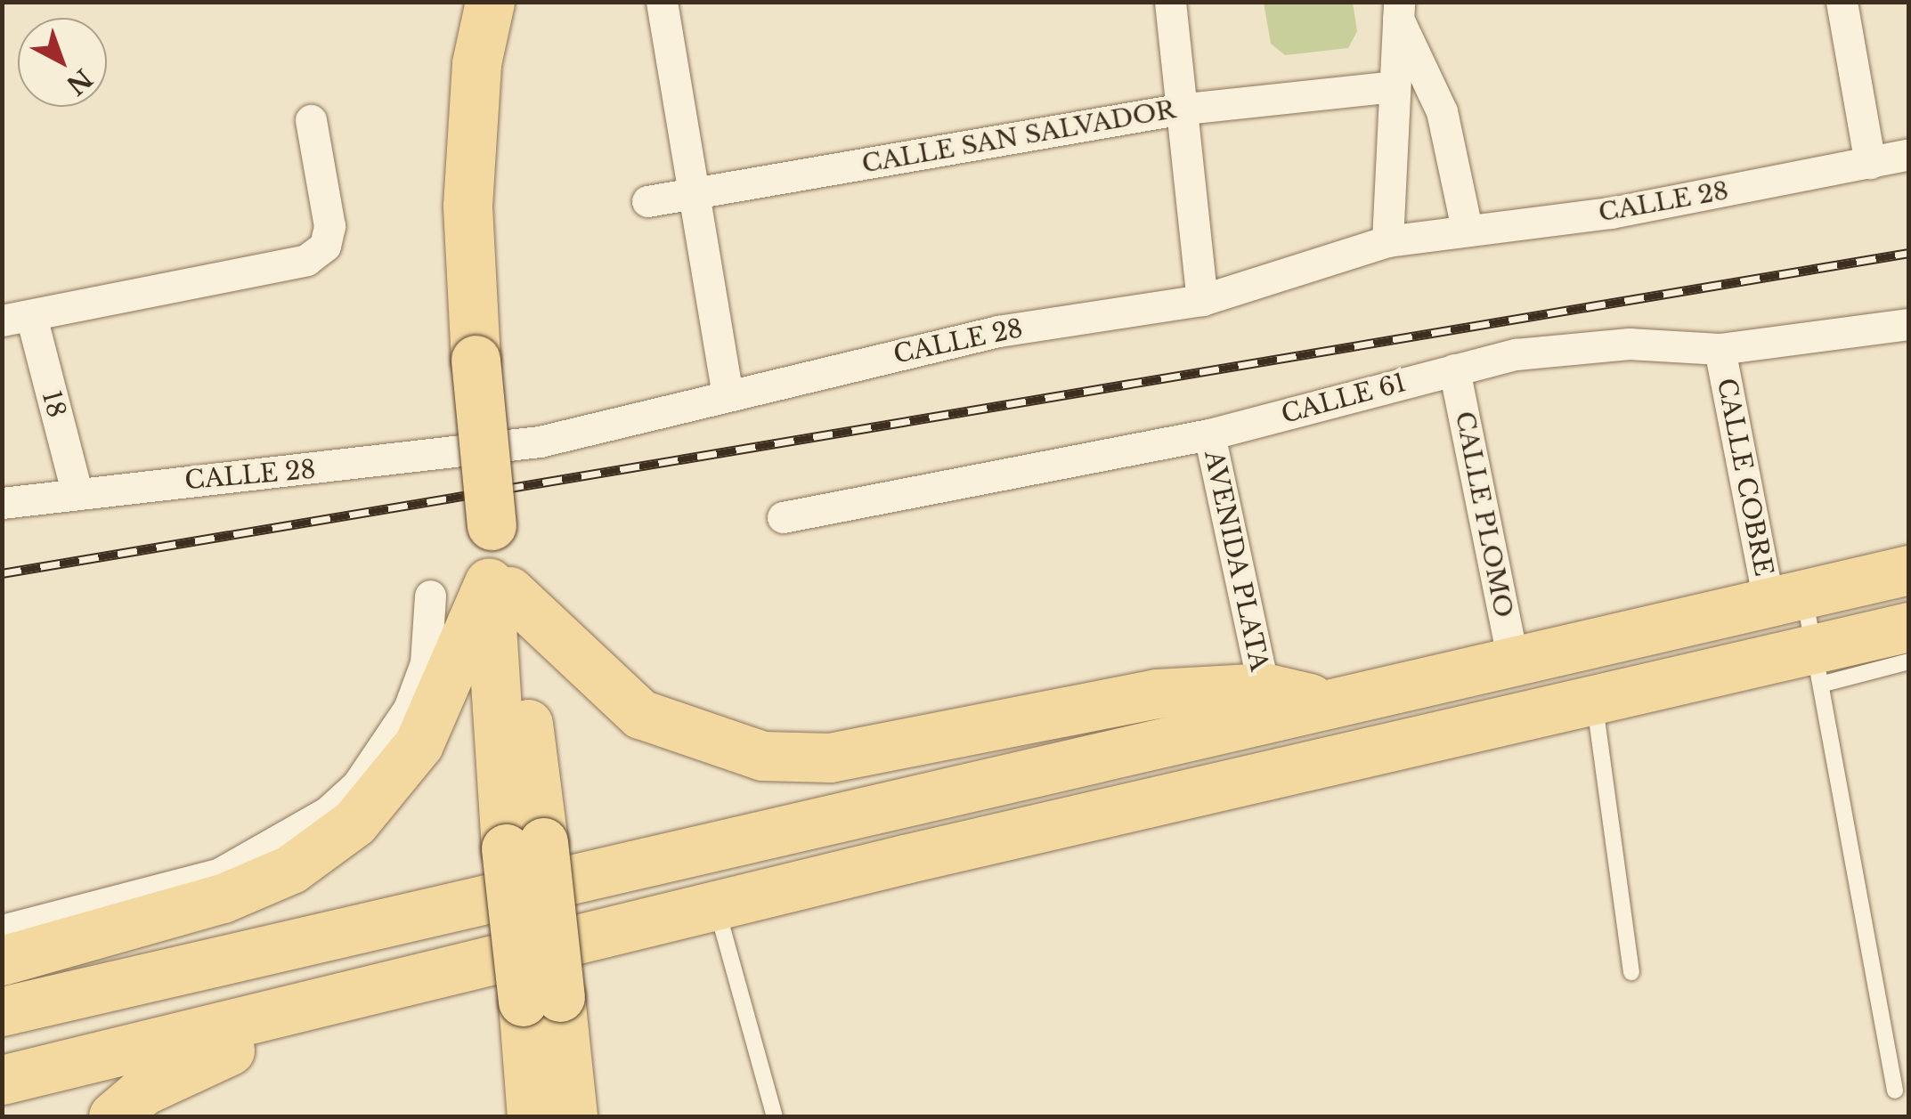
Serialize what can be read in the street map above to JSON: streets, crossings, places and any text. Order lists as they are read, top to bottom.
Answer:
{
  "streets": {
    "street": [
      "CALLE SAN SALVADOR",
      "CALLE 28",
      "CALLE 61",
      "18",
      "CALLE COBRE",
      "CALLE PLOMO",
      "AVENIDA PLATA"
    ]
  },
  "crossings": [
    ["CALLE 28", "18"],
    ["CALLE 61", "CALLE COBRE"],
    ["CALLE 61", "CALLE PLOMO"],
    ["CALLE 61", "AVENIDA PLATA"]
  ],
  "north": "bottom right"
}
